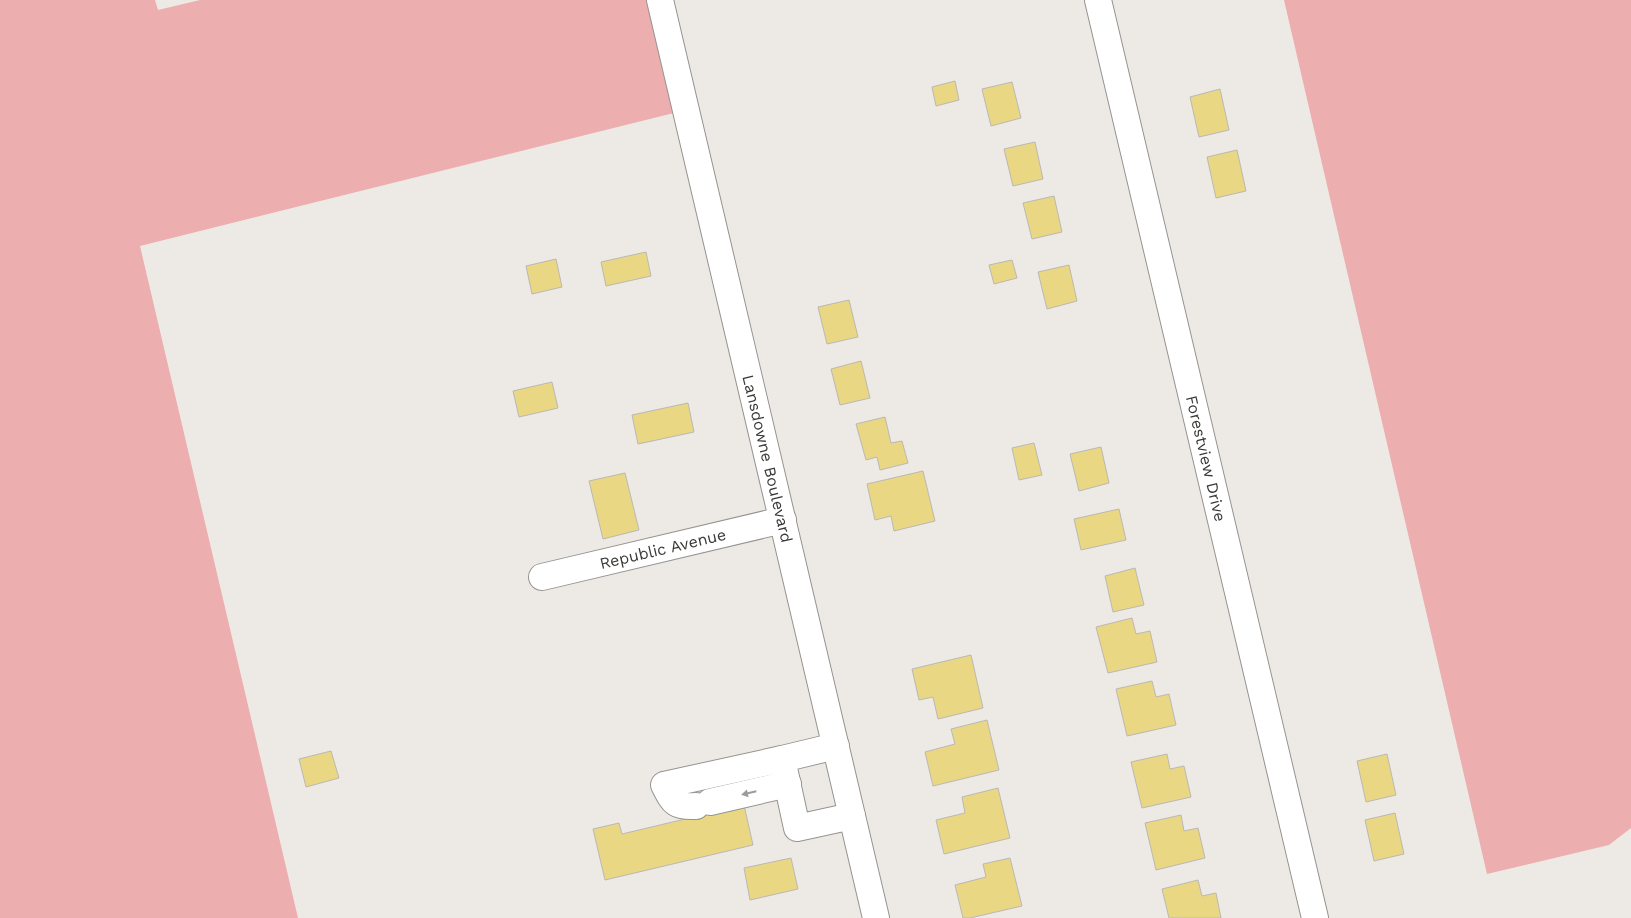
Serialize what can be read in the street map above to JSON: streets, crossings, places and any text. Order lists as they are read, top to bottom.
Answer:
{
  "streets": {
    "street": ["Lansdowne Boulevard", "Forestview Drive", "Republic Avenue"]
  },
  "crossings": [
    ["Lansdowne Boulevard", "Republic Avenue"]
  ]
}
